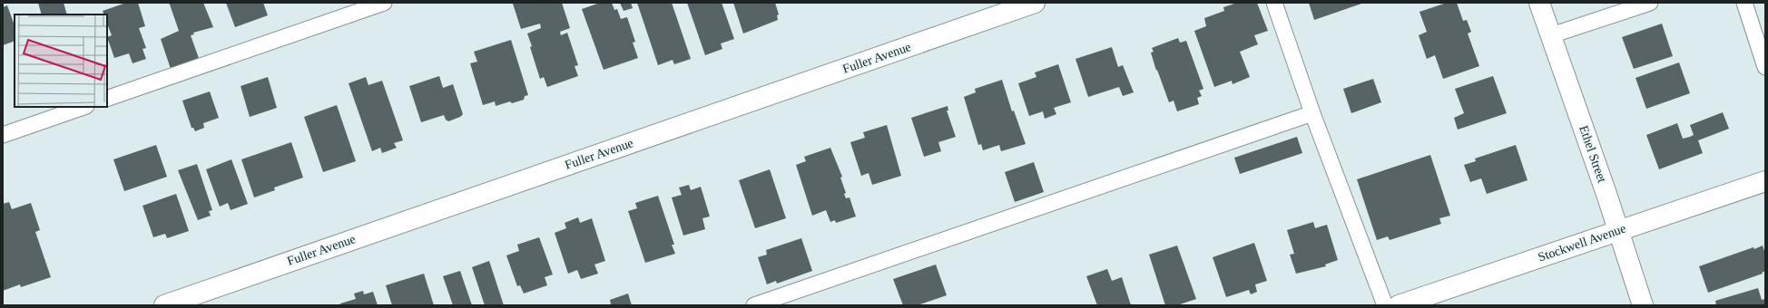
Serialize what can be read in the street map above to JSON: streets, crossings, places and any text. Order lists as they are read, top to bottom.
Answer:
{
  "streets": {
    "street": ["Fuller Avenue", "Ethel Street", "Stockwell Avenue"]
  },
  "crossings": [
    ["Ethel Street", "Stockwell Avenue"]
  ]
}
